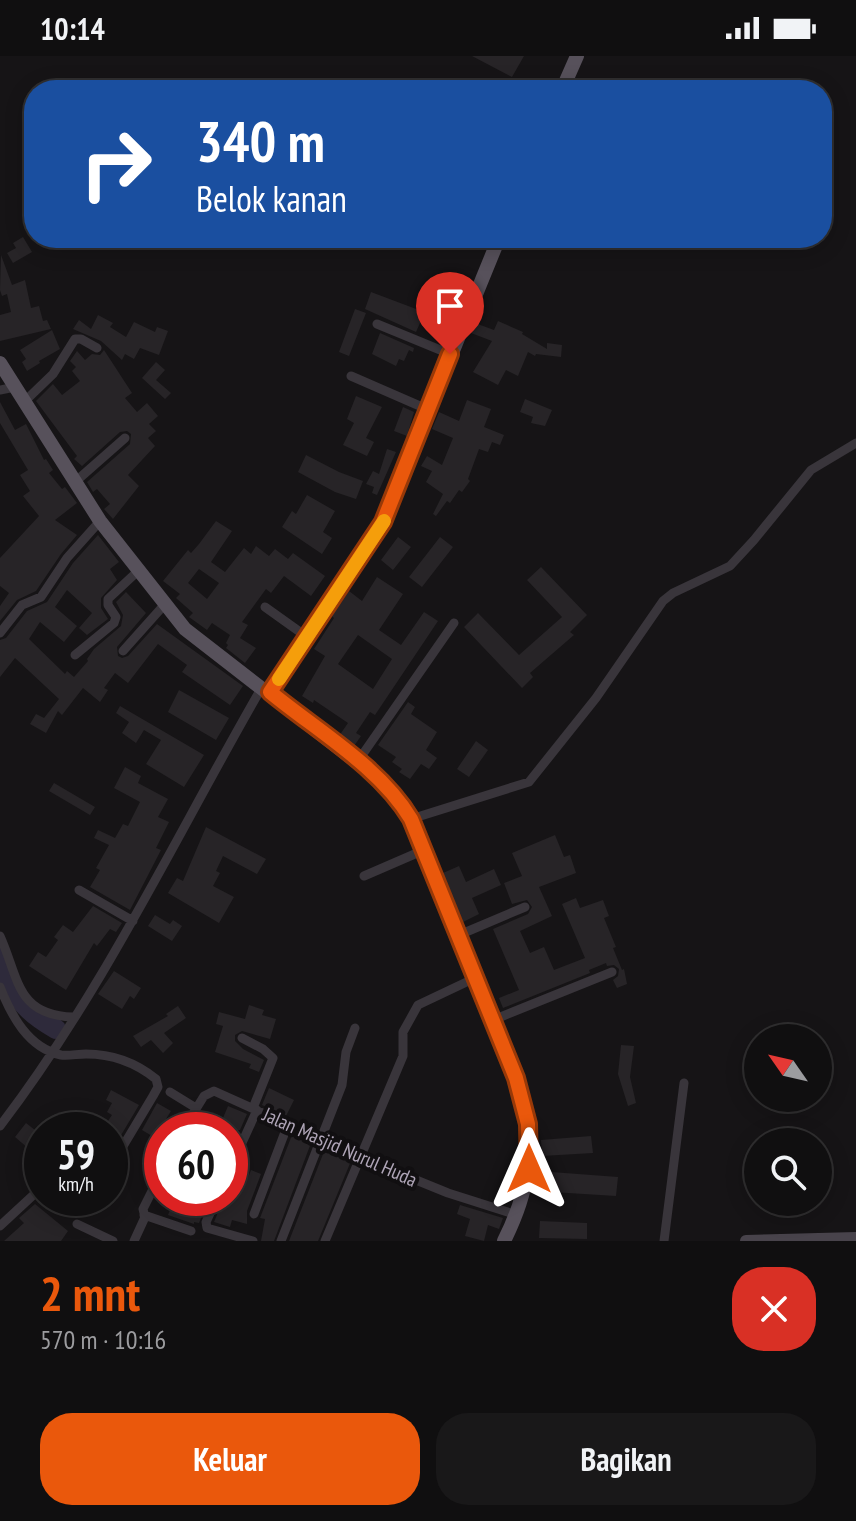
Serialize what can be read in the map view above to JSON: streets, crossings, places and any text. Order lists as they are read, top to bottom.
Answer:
{
  "streets": {
    "street": ["Jalan Masjid Nurul Huda"]
  },
  "north": "top left",
  "page": {
    "status": "10:14",
    "turn": ["340 m", "Belok kanan"],
    "speed": "59 km/h",
    "limit": "60",
    "heading": ["2 mnt", "570 m · 10:16"],
    "buttons": ["Keluar", "Bagikan"]
  }
}
